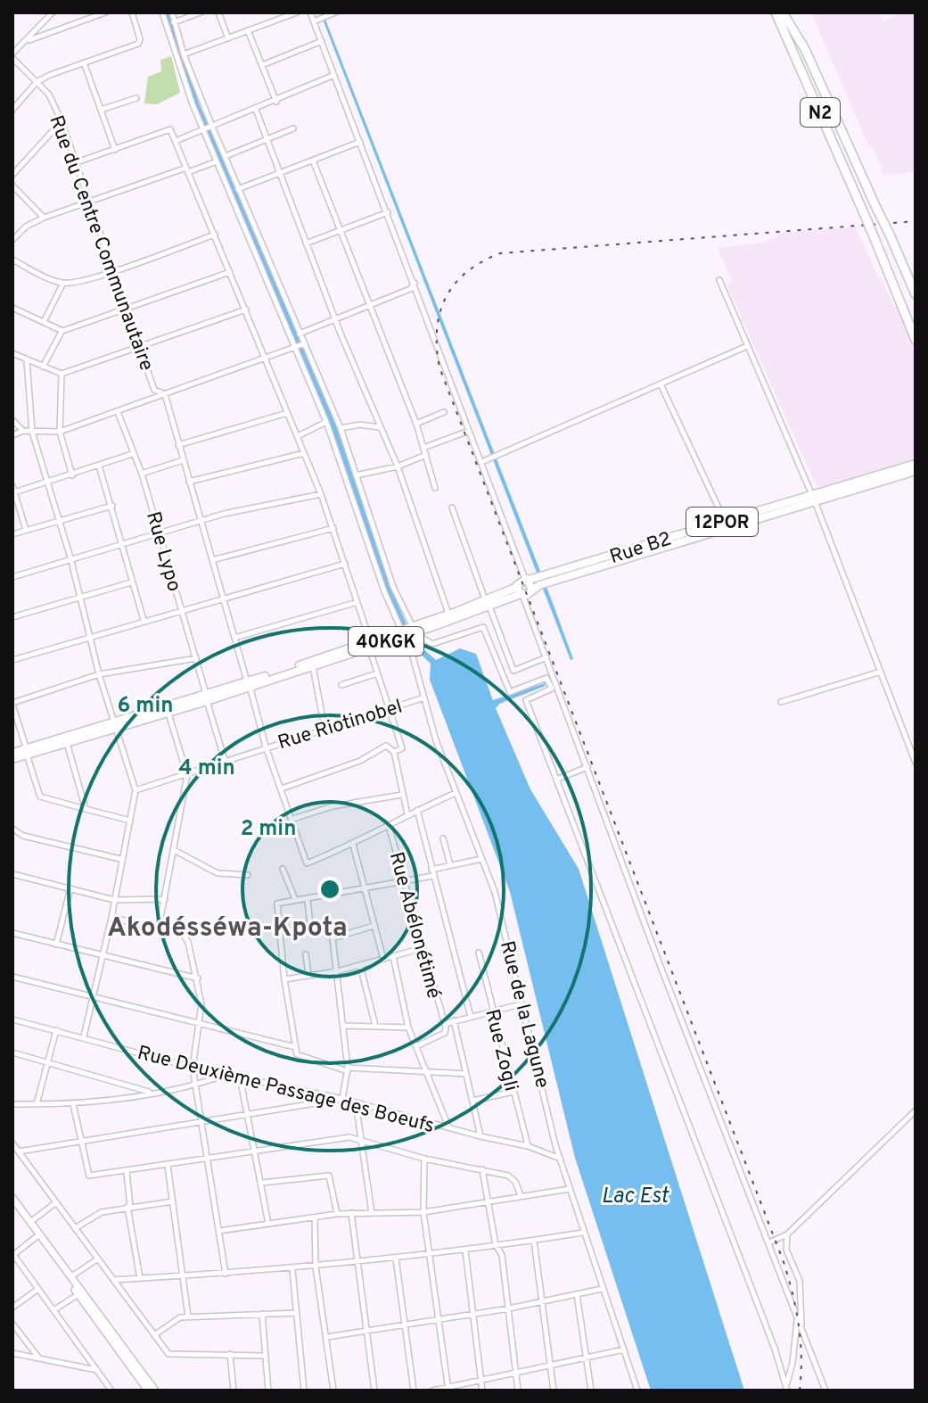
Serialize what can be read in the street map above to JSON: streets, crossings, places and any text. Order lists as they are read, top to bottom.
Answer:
{
  "streets": {
    "highway": ["N2"],
    "main road": ["12POR", "Rue B2", "40KGK"],
    "street": [
      "Rue du Centre Communautaire",
      "Rue Lypo",
      "Rue Riotinobel",
      "Rue Abélonétimé",
      "Rue de la Lagune",
      "Rue Zogli",
      "Rue Deuxième Passage des Boeufs"
    ]
  },
  "crossings": [
    ["Rue du Centre Communautaire", "40KGK"],
    ["Rue du Centre Communautaire", "Rue Riotinobel"],
    ["Rue B2", "40KGK"],
    ["Rue Lypo", "Rue Riotinobel"],
    ["Rue Riotinobel", "Rue de la Lagune"],
    ["Rue Abélonétimé", "Rue Deuxième Passage des Boeufs"],
    ["Rue de la Lagune", "Rue Deuxième Passage des Boeufs"],
    ["Rue Zogli", "Rue Deuxième Passage des Boeufs"]
  ],
  "districts": ["Akodésséwa-Kpota"],
  "water": ["Lac Est"],
  "rings": ["6 min", "4 min", "2 min"]
}
